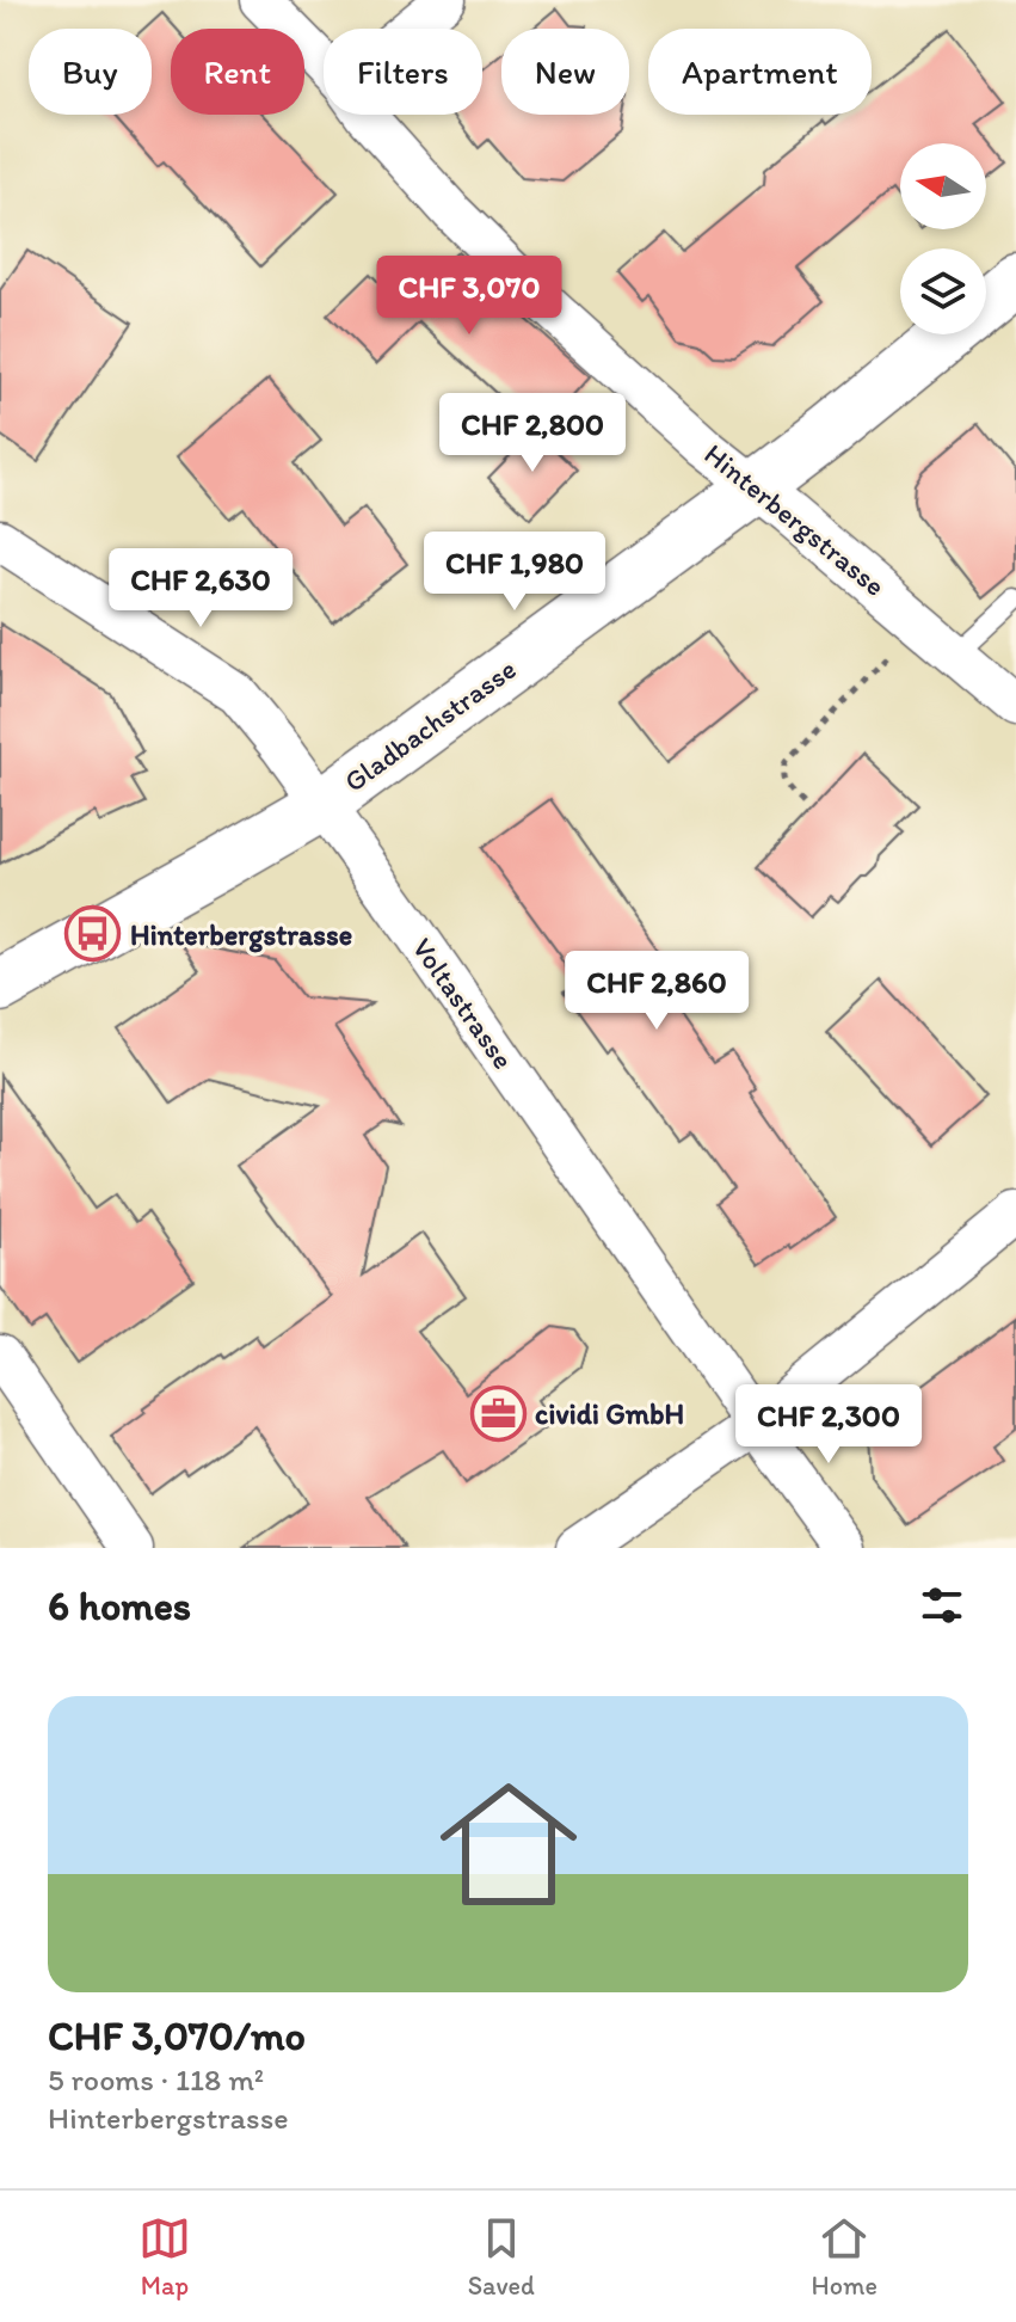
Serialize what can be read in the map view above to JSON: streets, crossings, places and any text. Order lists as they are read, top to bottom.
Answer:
{
  "streets": {
    "street": ["Hinterbergstrasse", "Gladbachstrasse", "Voltastrasse"]
  },
  "crossings": [
    ["Hinterbergstrasse", "Gladbachstrasse"],
    ["Gladbachstrasse", "Voltastrasse"]
  ],
  "places": {
    "bus stop": ["Hinterbergstrasse"],
    "office": ["cividi GmbH"]
  },
  "north": "left",
  "page": {
    "chip": [
      "Buy",
      "Rent",
      "Filters",
      "New",
      "Apartment"
    ],
    "price": [
      "CHF 3,070",
      "CHF 2,800",
      "CHF 1,980",
      "CHF 2,630",
      "CHF 2,860",
      "CHF 2,300"
    ],
    "heading": "6 homes",
    "list": [
      {
        "name": "CHF 3,070/mo",
        "note": "5 rooms · 118 m² · Hinterbergstrasse"
      }
    ],
    "tabs": ["Map", "Saved", "Home"]
  }
}
